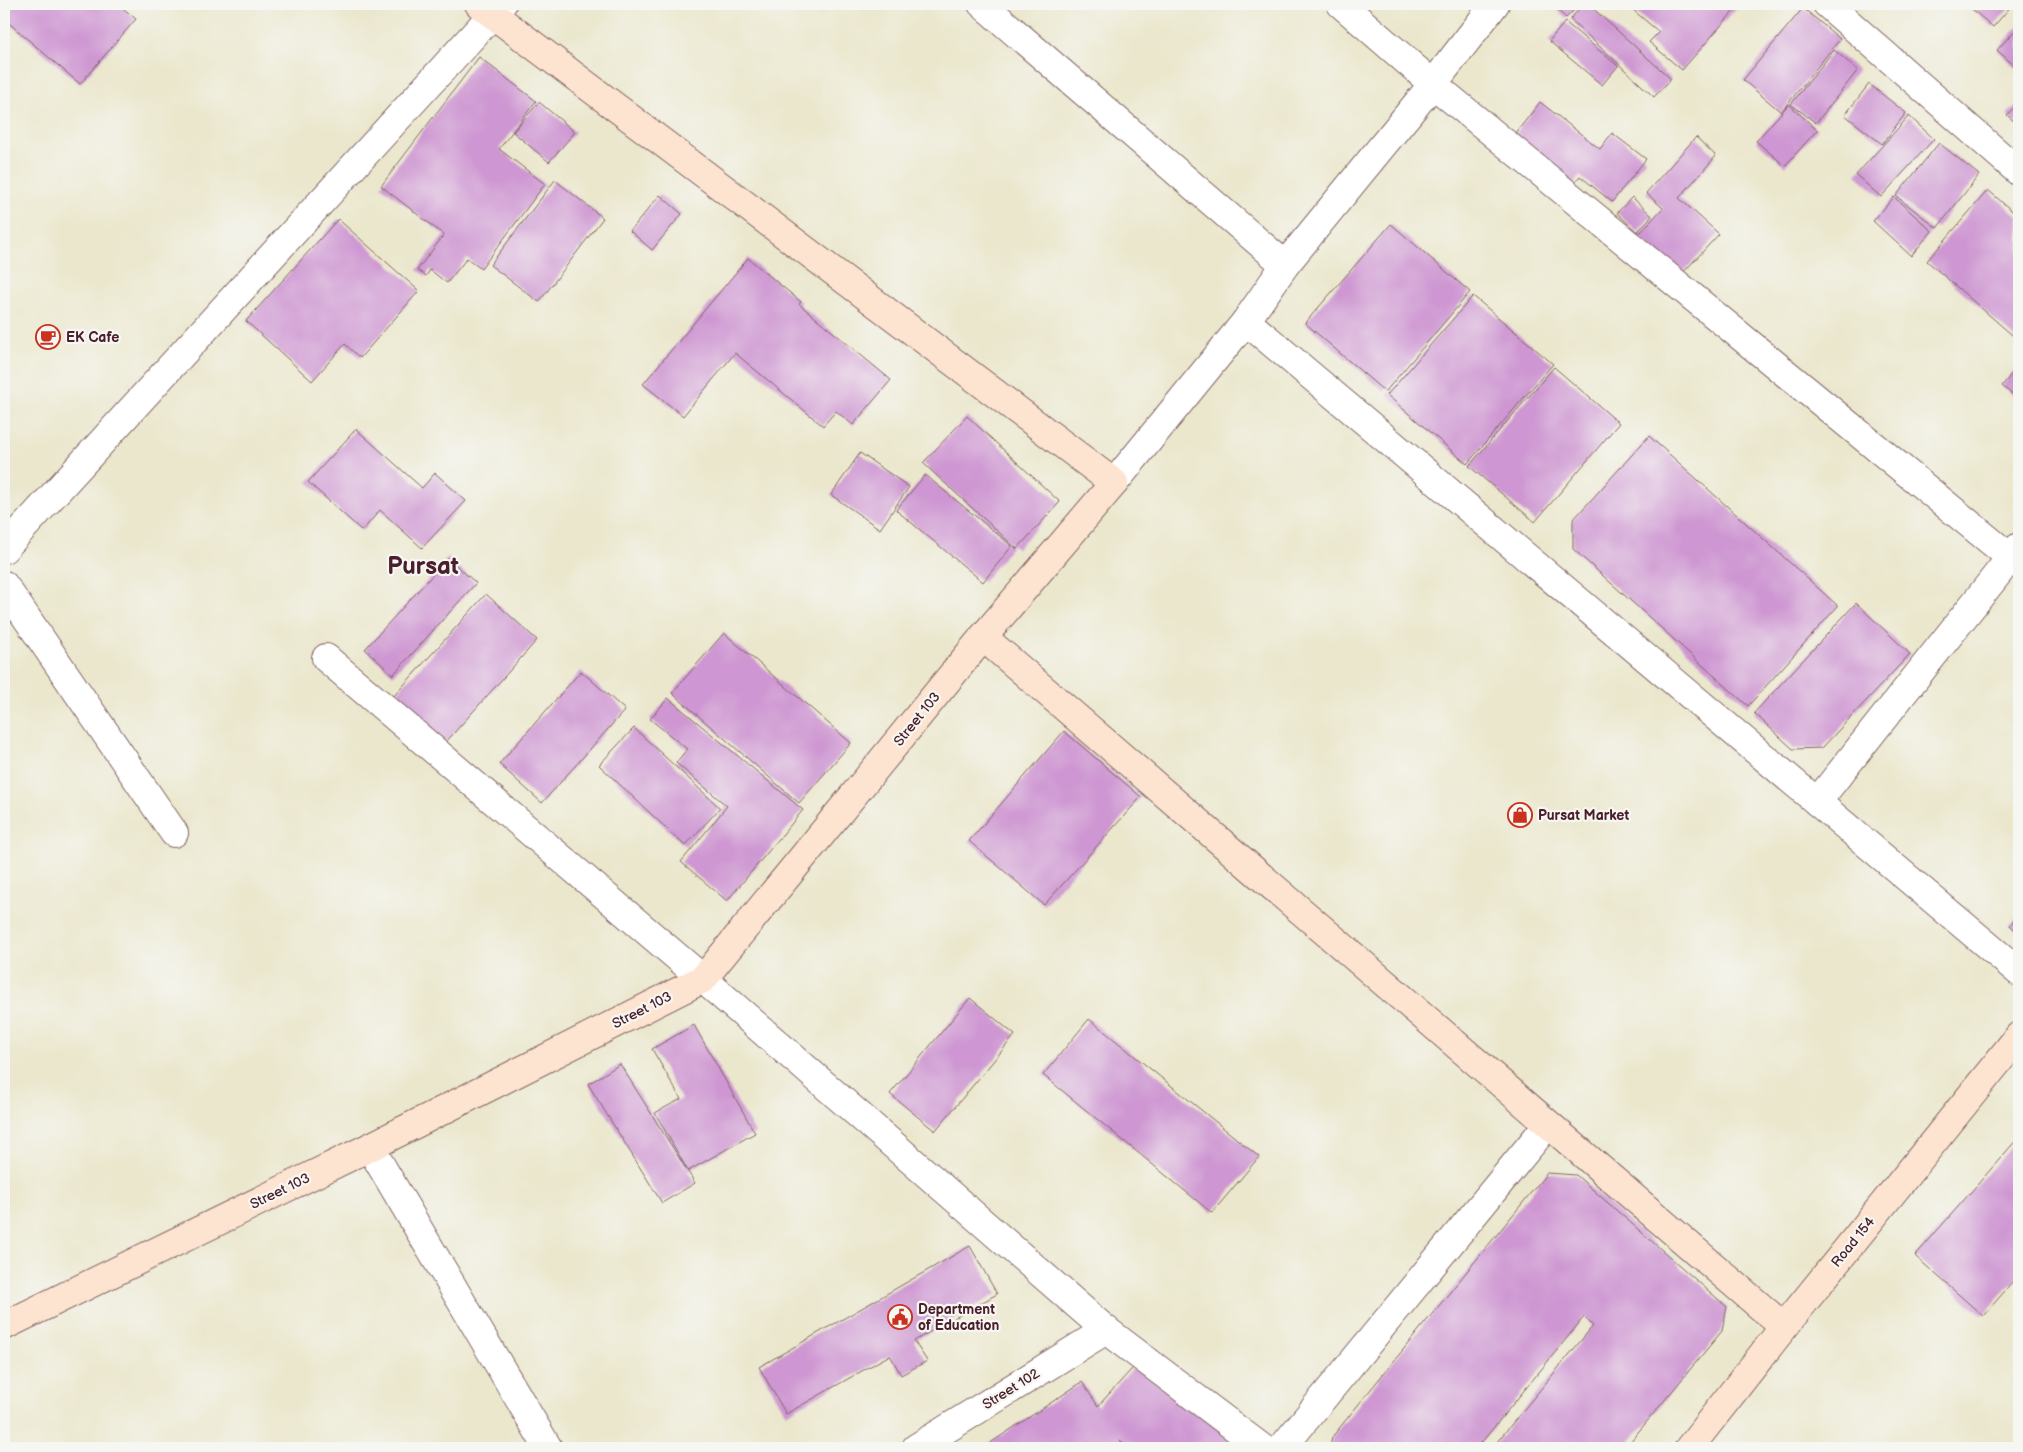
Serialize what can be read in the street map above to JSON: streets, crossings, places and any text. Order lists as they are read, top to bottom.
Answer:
{
  "streets": {
    "street": ["Street 103", "Road 154", "Street 102"]
  },
  "districts": ["Pursat"],
  "places": {
    "cafe": ["EK Cafe"],
    "shop": ["Pursat Market"],
    "public building": ["Department of Education"]
  }
}
